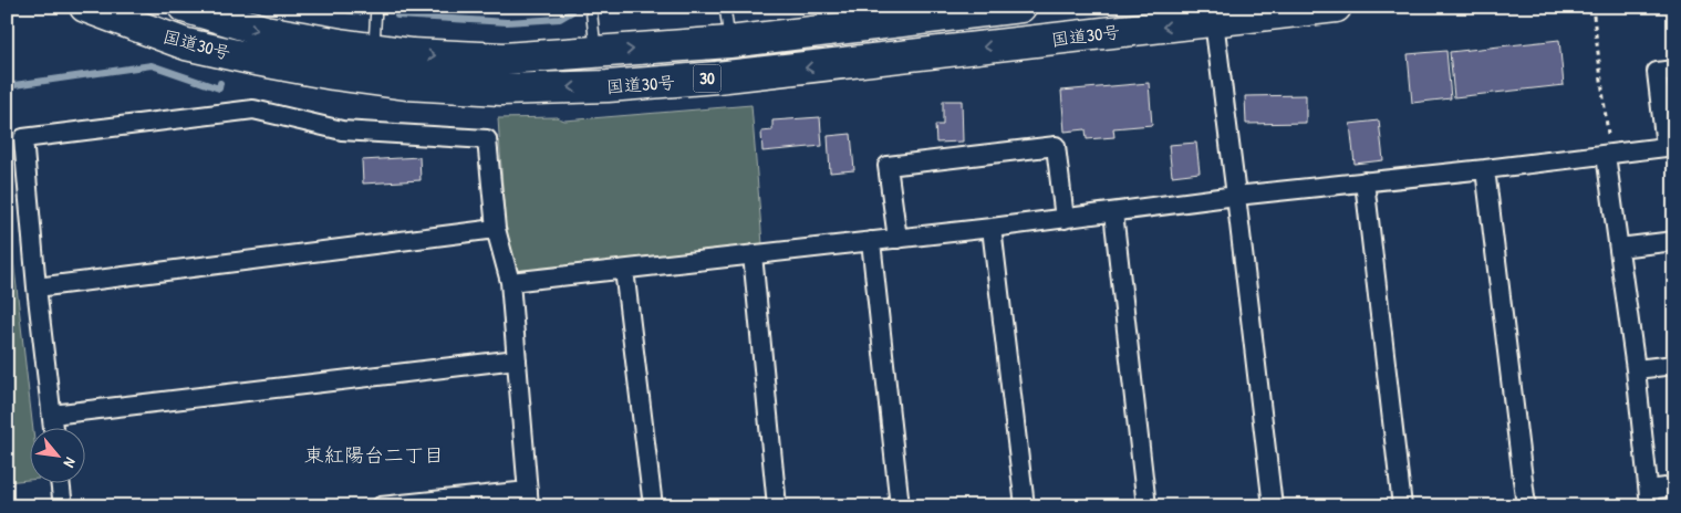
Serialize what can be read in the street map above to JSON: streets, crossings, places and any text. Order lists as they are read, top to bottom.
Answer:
{
  "streets": {
    "highway": ["国道30号", "30"]
  },
  "districts": ["東紅陽台二丁目"],
  "north": "bottom right"
}
